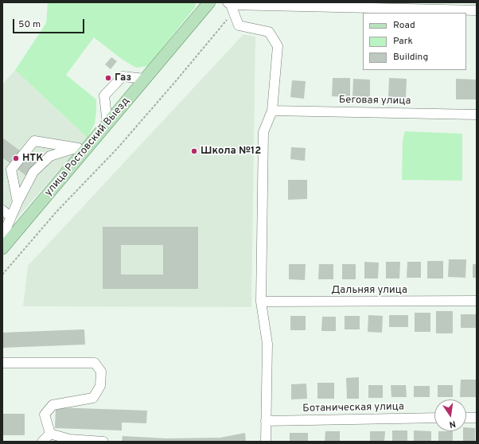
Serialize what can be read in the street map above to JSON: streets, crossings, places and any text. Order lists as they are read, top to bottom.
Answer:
{
  "streets": {
    "main road": ["улица Ростовский Выезд"],
    "street": ["Беговая улица", "Дальняя улица", "Ботаническая улица"]
  },
  "places": ["Газ", "Школа №12", "НТК"],
  "legend": ["Road", "Park", "Building"],
  "scale_bar": "50 m",
  "north": "bottom"
}
